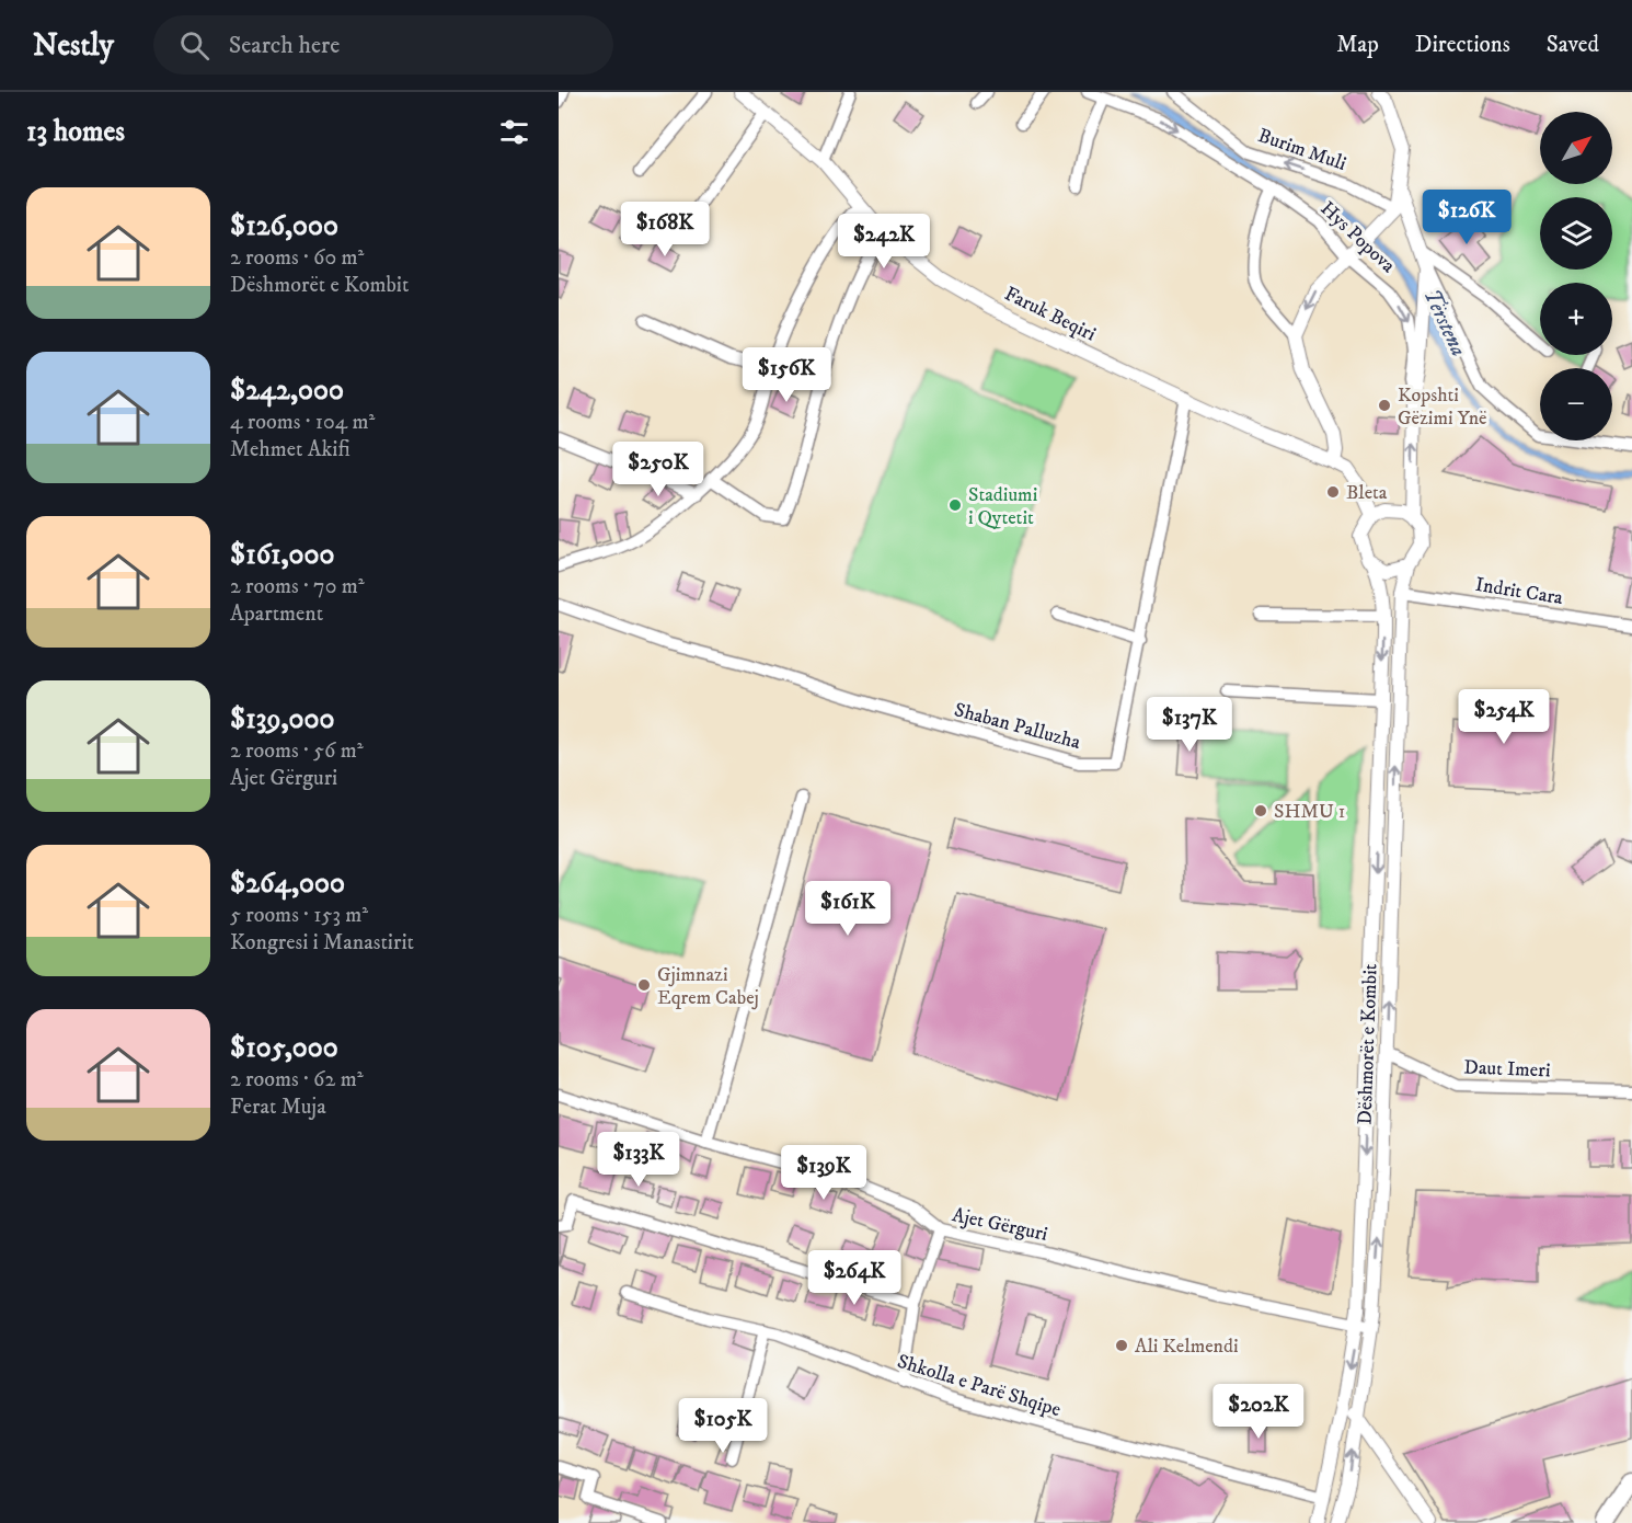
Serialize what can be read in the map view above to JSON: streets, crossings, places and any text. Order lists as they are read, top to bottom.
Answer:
{
  "streets": {
    "street": [
      "Burim Muli",
      "Hys Popova",
      "Faruk Beqiri",
      "Indrit Cara",
      "Shaban Palluzha",
      "Dëshmorët e Kombit",
      "Daut Imeri",
      "Ajet Gërguri",
      "Shkolla e Parë Shqipe"
    ]
  },
  "crossings": [
    ["Faruk Beqiri", "Shaban Palluzha"],
    ["Faruk Beqiri", "Dëshmorët e Kombit"],
    ["Indrit Cara", "Dëshmorët e Kombit"],
    ["Dëshmorët e Kombit", "Daut Imeri"],
    ["Dëshmorët e Kombit", "Ajet Gërguri"],
    ["Dëshmorët e Kombit", "Shkolla e Parë Shqipe"]
  ],
  "one_way": ["Burim Muli"],
  "water": ["Tërstena"],
  "places": [
    "Kopshti Gëzimi Ynë",
    "Bleta",
    "Stadiumi i Qytetit",
    "SHMU 1",
    "Gjimnazi Eqrem Cabej",
    "Ali Kelmendi"
  ],
  "north": "top right",
  "page": {
    "header": "Nestly",
    "search": "Search here",
    "nav": ["Map", "Directions", "Saved"],
    "heading": "13 homes",
    "map_buttons": ["+", "−"],
    "list": [
      {
        "name": "$126,000",
        "note": "2 rooms · 60 m² · Dëshmorët e Kombit"
      },
      {
        "name": "$242,000",
        "note": "4 rooms · 104 m² · Mehmet Akifi"
      },
      {
        "name": "$161,000",
        "note": "2 rooms · 70 m² · Apartment"
      },
      {
        "name": "$139,000",
        "note": "2 rooms · 56 m² · Ajet Gërguri"
      },
      {
        "name": "$264,000",
        "note": "5 rooms · 153 m² · Kongresi i Manastirit"
      },
      {
        "name": "$105,000",
        "note": "2 rooms · 62 m² · Ferat Muja"
      }
    ],
    "price": [
      "$126K",
      "$168K",
      "$242K",
      "$156K",
      "$250K",
      "$254K",
      "$137K",
      "$161K",
      "$133K",
      "$139K",
      "$264K",
      "$202K",
      "$105K"
    ]
  }
}
